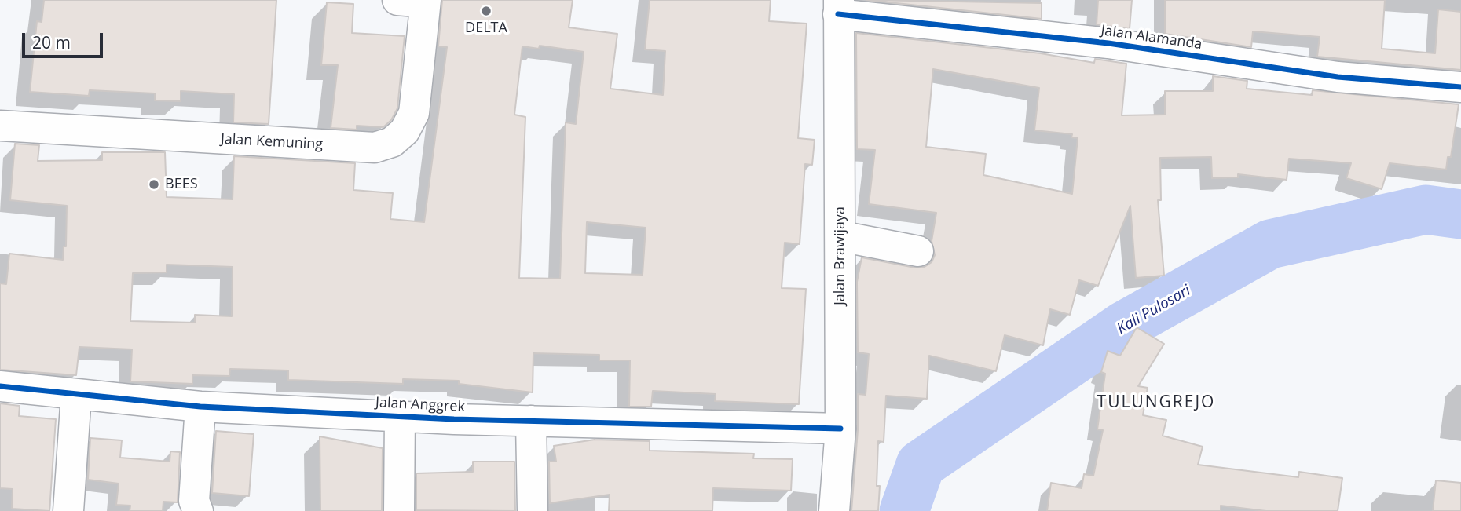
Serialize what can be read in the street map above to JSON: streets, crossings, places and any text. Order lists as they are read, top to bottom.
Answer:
{
  "streets": {
    "street": [
      "Jalan Alamanda",
      "Jalan Kemuning",
      "Jalan Brawijaya",
      "Jalan Anggrek"
    ]
  },
  "crossings": [
    ["Jalan Alamanda", "Jalan Brawijaya"],
    ["Jalan Brawijaya", "Jalan Anggrek"]
  ],
  "districts": ["TULUNGREJO"],
  "water": ["Kali Pulosari"],
  "places": ["DELTA", "BEES"],
  "scale_bar": "20 m"
}
